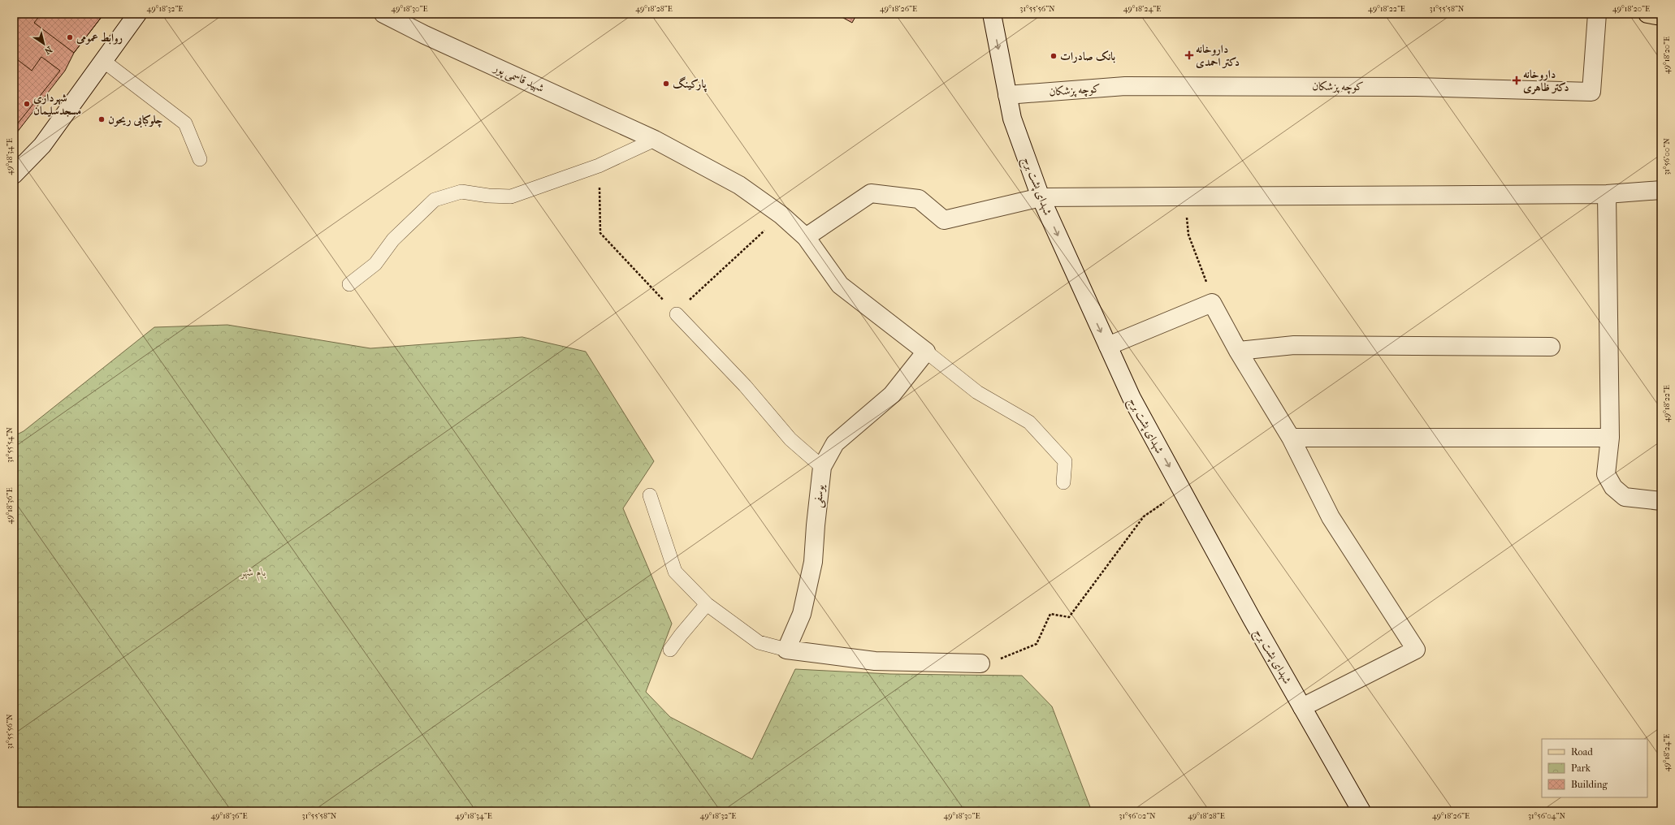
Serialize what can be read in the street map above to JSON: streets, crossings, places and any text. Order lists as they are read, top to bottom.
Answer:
{
  "streets": {
    "street": [
      "شهید قاسمی پور",
      "کوچه پزشکان",
      "شهدای پشت برج",
      "یوسفی"
    ]
  },
  "crossings": [
    ["کوچه پزشکان", "شهدای پشت برج"]
  ],
  "parks": ["بام شهر"],
  "places": {
    "other": [
      "روابط عمومی",
      "بانک صادرات",
      "پارکینگ",
      "شهرداری مسجدسلیمان",
      "چلوکبابی ریحون"
    ],
    "health": ["داروخانه دکتر احمدی", "داروخانه دکتر ظاهری"]
  },
  "legend": ["Road", "Park", "Building"],
  "north": "bottom right",
  "coordinates": [
    "49°18'32\"E",
    "49°18'30\"E",
    "49°18'28\"E",
    "49°18'26\"E",
    "31°55'56\"N",
    "49°18'24\"E",
    "49°18'22\"E",
    "31°55'58\"N",
    "49°18'20\"E",
    "31°56'00\"N",
    "49°18'34\"E",
    "31°55'54\"N",
    "49°18'36\"E",
    "31°56'02\"N",
    "31°56'04\"N"
  ]
}
